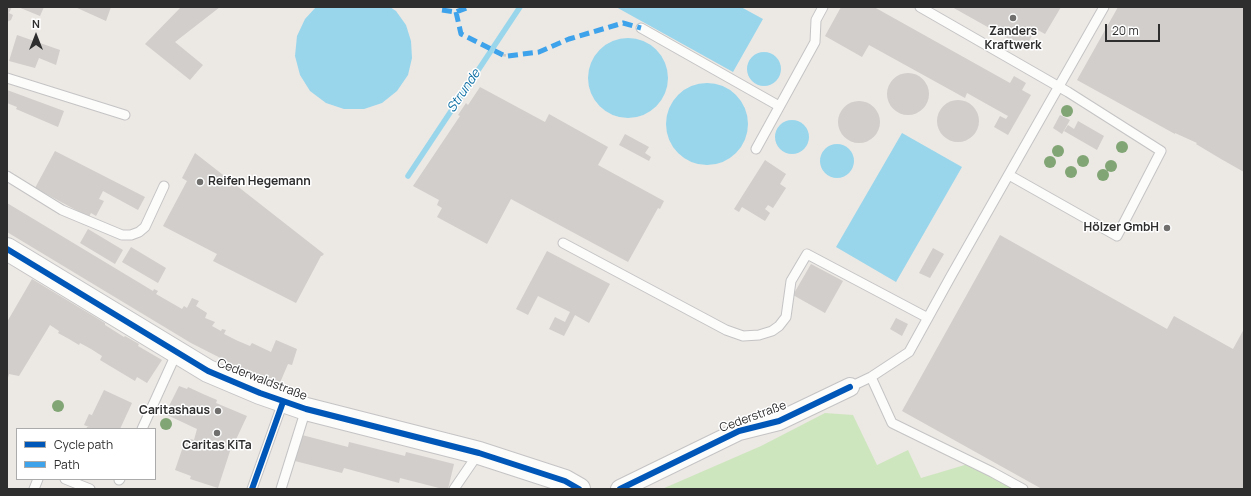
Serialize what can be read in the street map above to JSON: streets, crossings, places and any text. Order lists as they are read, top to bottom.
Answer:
{
  "streets": {
    "street": ["Cederwaldstraße", "Cederstraße"]
  },
  "water": ["Strunde"],
  "places": [
    "Zanders Kraftwerk",
    "Reifen Hegemann",
    "Hölzer GmbH",
    "Caritashaus",
    "Caritas KiTa"
  ],
  "legend": ["Cycle path", "Path"],
  "scale_bar": "20 m",
  "north": "top"
}
